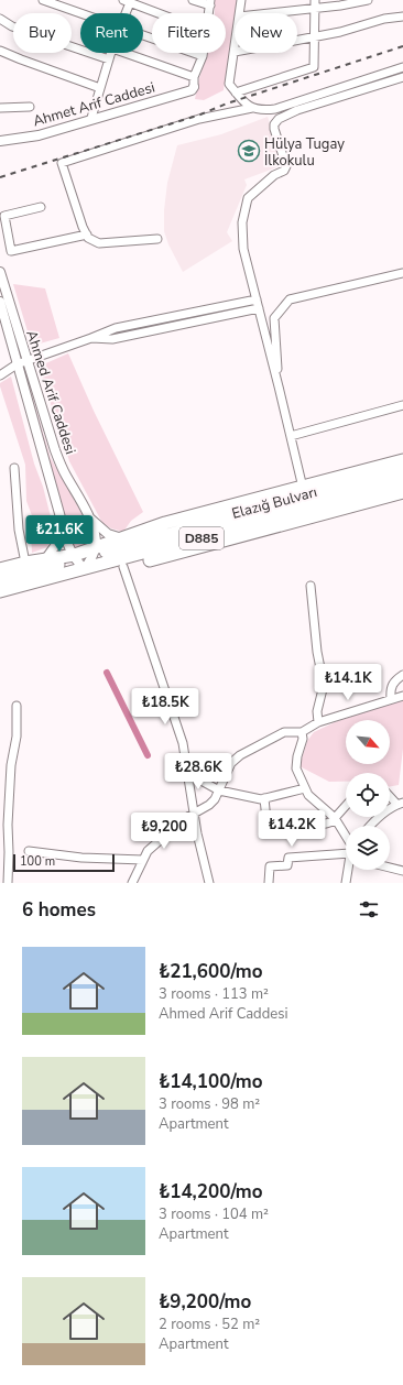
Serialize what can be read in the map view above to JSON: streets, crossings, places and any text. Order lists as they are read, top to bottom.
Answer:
{
  "streets": {
    "highway": ["Elazığ Bulvarı", "D885"],
    "street": ["Ahmet Arif Caddesi", "Ahmed Arif Caddesi"]
  },
  "crossings": [
    ["Ahmed Arif Caddesi", "Elazığ Bulvarı"]
  ],
  "places": {
    "school or university": ["Hülya Tugay İlkokulu"]
  },
  "scale_bar": "100 m",
  "north": "bottom right",
  "page": {
    "chip": [
      "Buy",
      "Rent",
      "Filters",
      "New"
    ],
    "price": [
      "₺21.6K",
      "₺14.1K",
      "₺18.5K",
      "₺28.6K",
      "₺14.2K",
      "₺9,200"
    ],
    "scale": "100 m",
    "heading": "6 homes",
    "list": [
      {
        "name": "₺21,600/mo",
        "note": "3 rooms · 113 m² · Ahmed Arif Caddesi"
      },
      {
        "name": "₺14,100/mo",
        "note": "3 rooms · 98 m² · Apartment"
      },
      {
        "name": "₺14,200/mo",
        "note": "3 rooms · 104 m² · Apartment"
      },
      {
        "name": "₺9,200/mo",
        "note": "2 rooms · 52 m² · Apartment"
      }
    ]
  }
}
